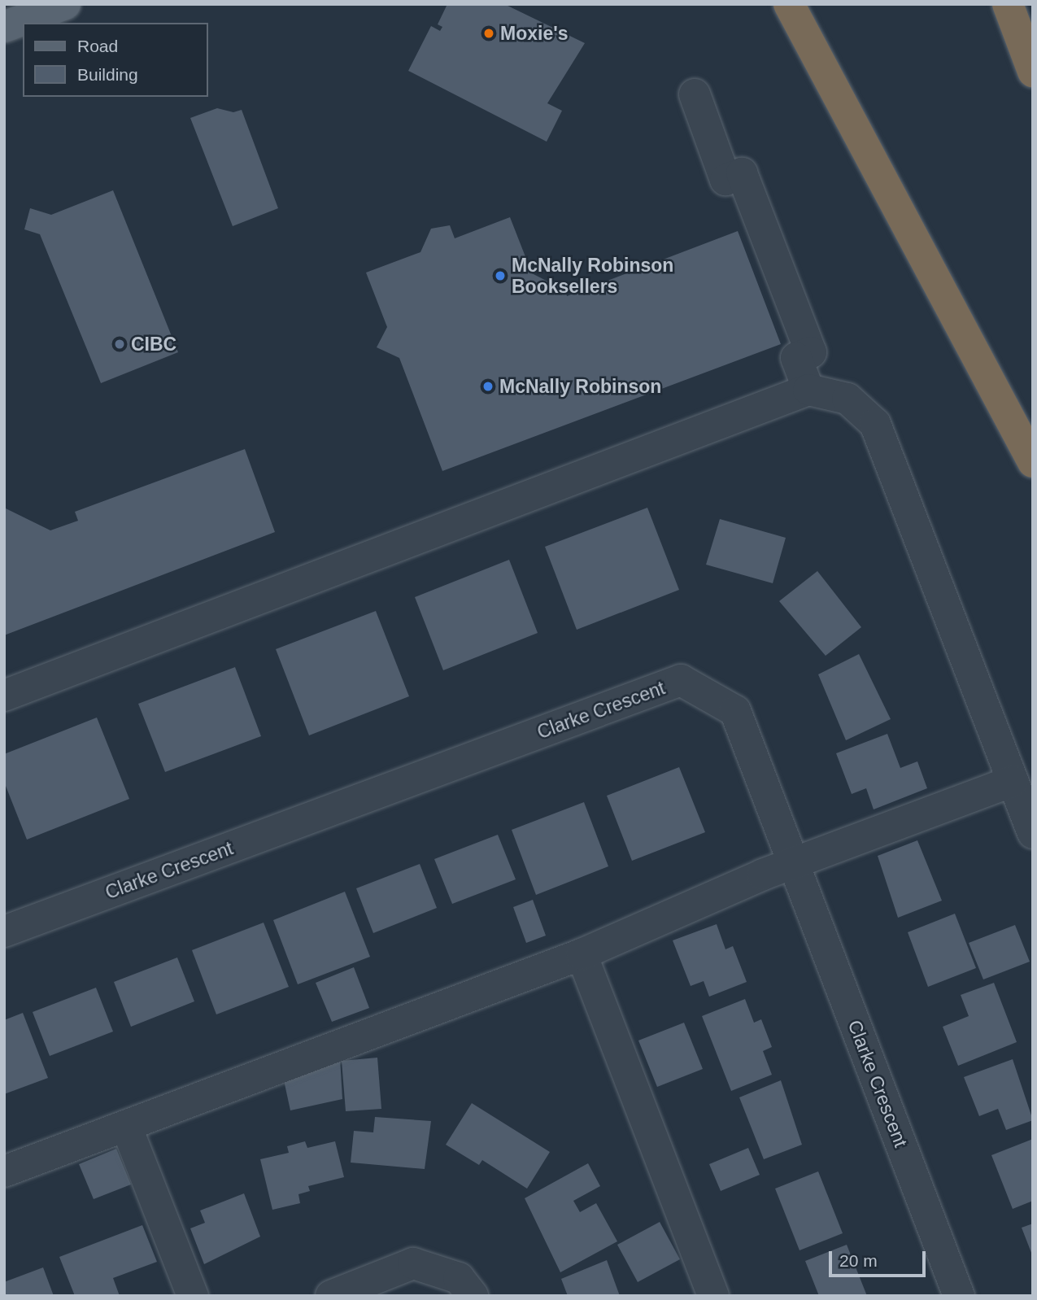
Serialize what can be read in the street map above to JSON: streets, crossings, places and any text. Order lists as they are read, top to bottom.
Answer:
{
  "streets": {
    "street": ["Clarke Crescent"]
  },
  "places": [
    "Moxie's",
    "McNally Robinson Booksellers",
    "CIBC",
    "McNally Robinson"
  ],
  "legend": ["Road", "Building"],
  "scale_bar": "20 m"
}
